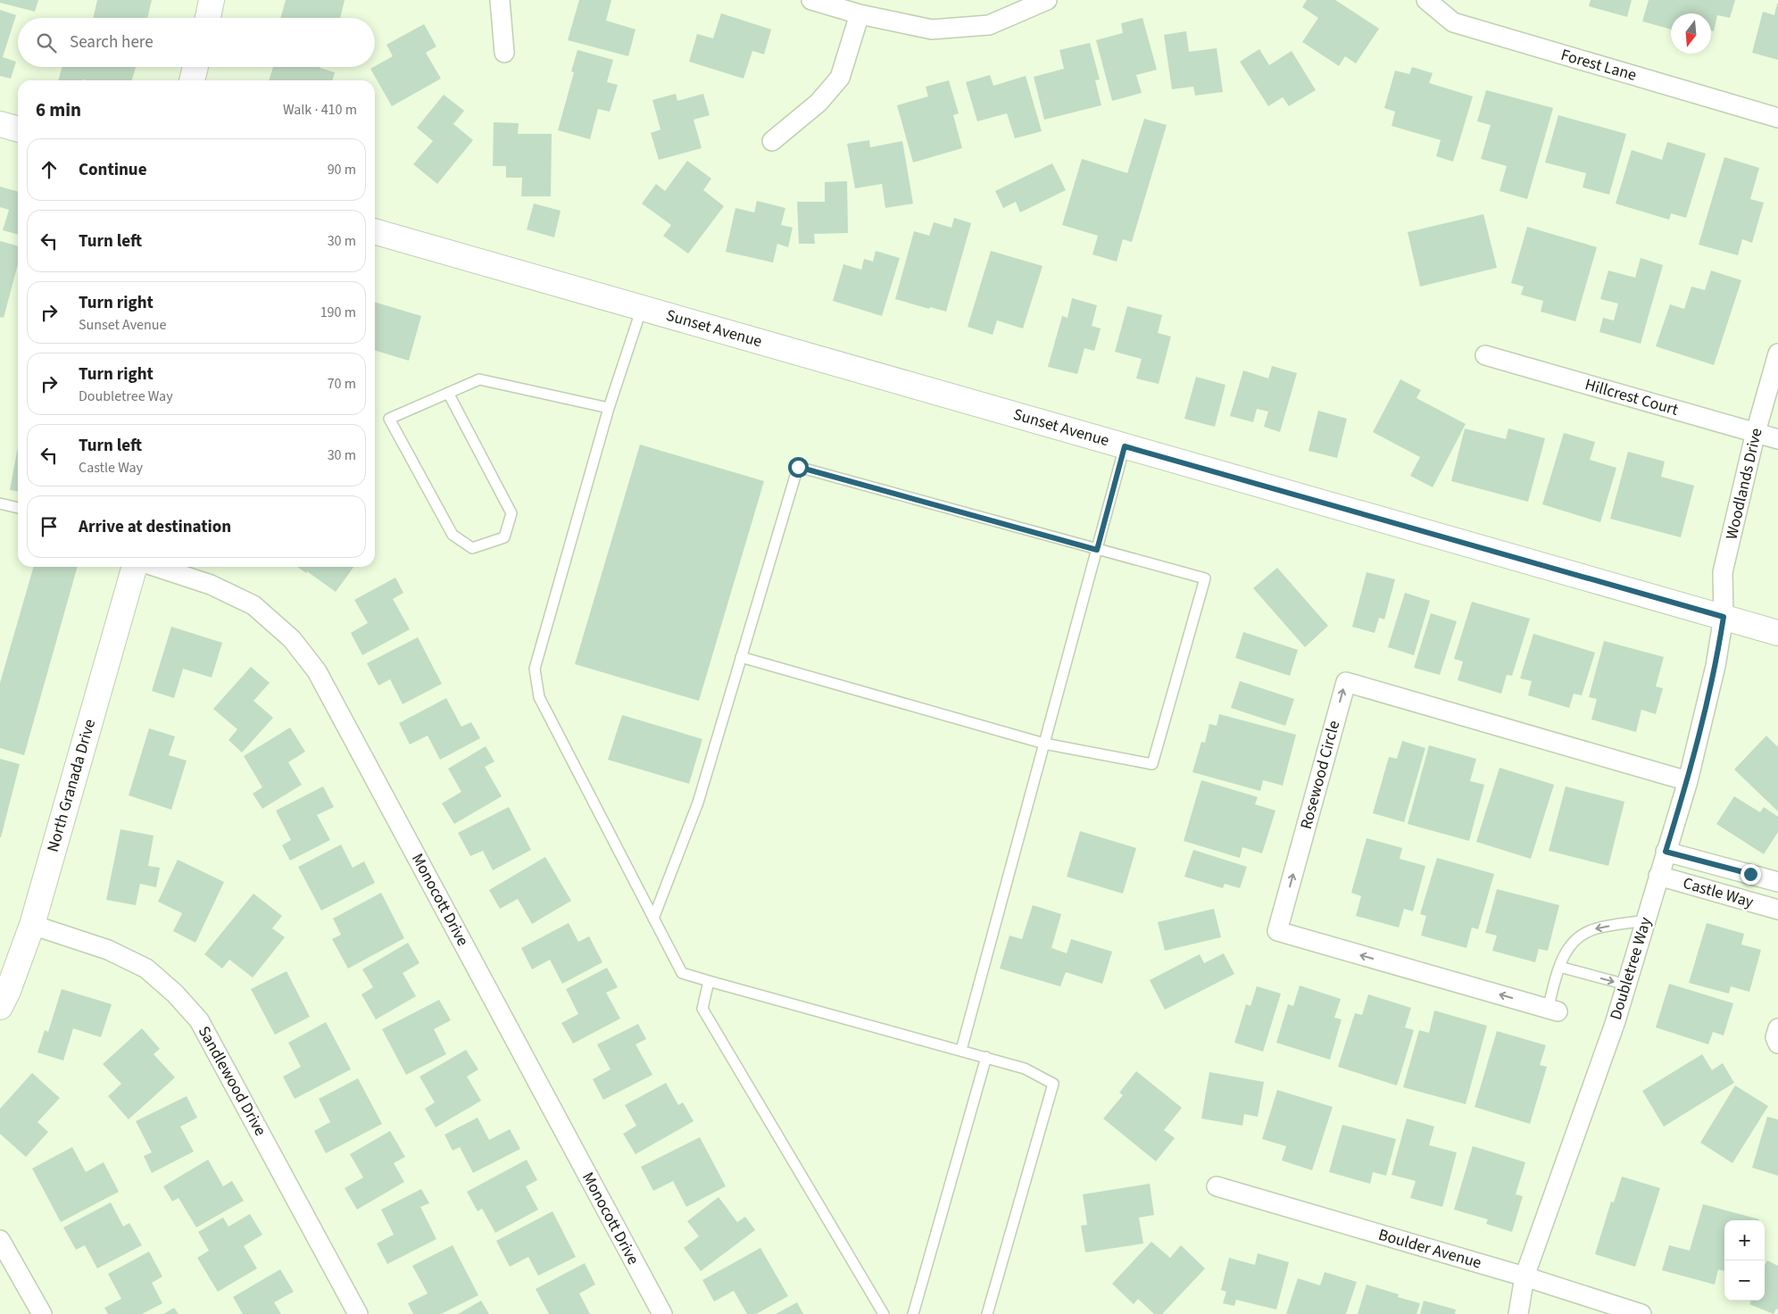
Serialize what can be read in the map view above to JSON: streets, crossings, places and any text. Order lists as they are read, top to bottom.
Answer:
{
  "streets": {
    "main road": ["Sunset Avenue", "North Granada Drive"],
    "street": [
      "Forest Lane",
      "Hillcrest Court",
      "Woodlands Drive",
      "Rosewood Circle",
      "Castle Way",
      "Monocott Drive",
      "Doubletree Way",
      "Sandlewood Drive",
      "Boulder Avenue"
    ]
  },
  "crossings": [
    ["Sunset Avenue", "Woodlands Drive"],
    ["Sunset Avenue", "Doubletree Way"],
    ["Hillcrest Court", "Woodlands Drive"],
    ["Woodlands Drive", "Doubletree Way"],
    ["Rosewood Circle", "Doubletree Way"],
    ["North Granada Drive", "Sandlewood Drive"],
    ["Castle Way", "Doubletree Way"],
    ["Doubletree Way", "Boulder Avenue"]
  ],
  "north": "bottom",
  "page": {
    "search": "Search here",
    "heading": ["6 min", "Walk · 410 m"],
    "list": [
      ["Continue", "90 m"],
      ["Turn left", "30 m"],
      ["Turn right", "Sunset Avenue", "190 m"],
      ["Turn right", "Doubletree Way", "70 m"],
      ["Turn left", "Castle Way", "30 m"],
      "Arrive at destination"
    ],
    "map_buttons": ["+", "−"]
  }
}
